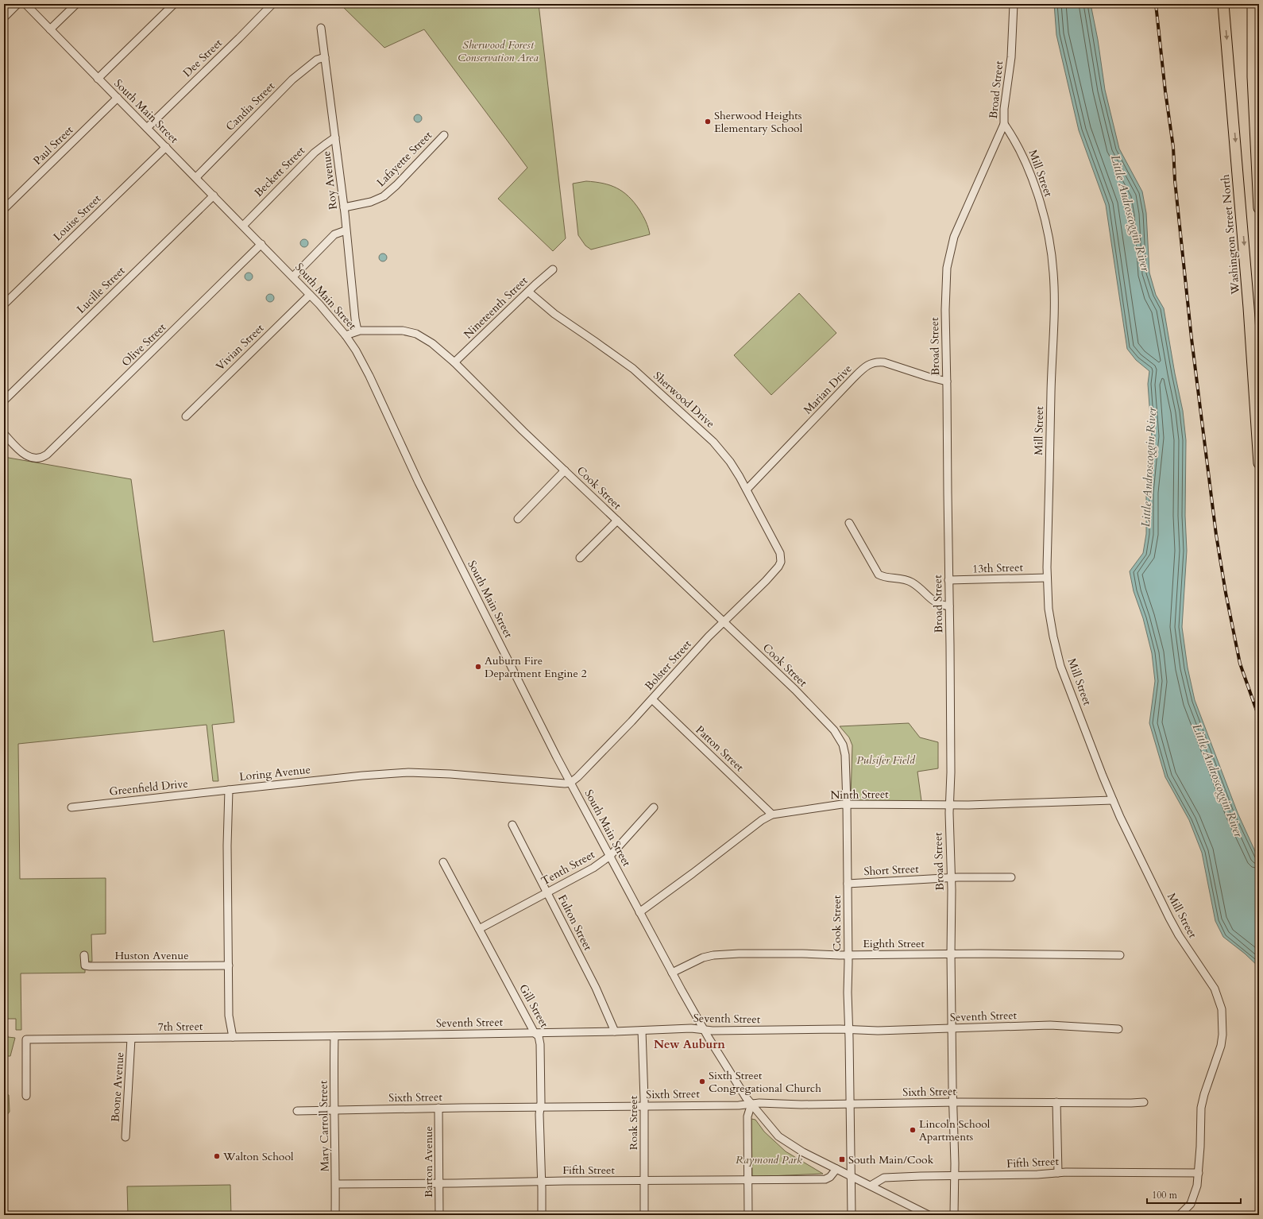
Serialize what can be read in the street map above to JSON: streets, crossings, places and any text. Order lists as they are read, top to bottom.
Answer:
{
  "streets": {
    "highway": ["Washington Street North"],
    "street": [
      "Dee Street",
      "Broad Street",
      "Candia Street",
      "South Main Street",
      "Paul Street",
      "Lafayette Street",
      "Beckett Street",
      "Mill Street",
      "Roy Avenue",
      "Louise Street",
      "Lucille Street",
      "Nineteenth Street",
      "Olive Street",
      "Vivian Street",
      "Marian Drive",
      "Sherwood Drive",
      "Cook Street",
      "13th Street",
      "Bolster Street",
      "Patton Street",
      "Loring Avenue",
      "Greenfield Drive",
      "Ninth Street",
      "Tenth Street",
      "Short Street",
      "Fulton Street",
      "Eighth Street",
      "Huston Avenue",
      "Gill Street",
      "Seventh Street",
      "7th Street",
      "Boone Avenue",
      "Sixth Street",
      "Roak Street",
      "Mary Carroll Street",
      "Barton Avenue",
      "Fifth Street"
    ]
  },
  "crossings": [
    ["Dee Street", "South Main Street"],
    ["Broad Street", "Mill Street"],
    ["Broad Street", "Marian Drive"],
    ["Broad Street", "13th Street"],
    ["Broad Street", "Ninth Street"],
    ["Broad Street", "Short Street"],
    ["Broad Street", "Eighth Street"],
    ["Broad Street", "Seventh Street"],
    ["Broad Street", "Sixth Street"],
    ["Broad Street", "Fifth Street"],
    ["Candia Street", "South Main Street"],
    ["Candia Street", "Roy Avenue"],
    ["South Main Street", "Paul Street"],
    ["South Main Street", "Beckett Street"],
    ["South Main Street", "Louise Street"],
    ["South Main Street", "Lucille Street"],
    ["South Main Street", "Olive Street"],
    ["South Main Street", "Vivian Street"],
    ["South Main Street", "Cook Street"],
    ["South Main Street", "Bolster Street"],
    ["South Main Street", "Loring Avenue"],
    ["South Main Street", "Ninth Street"],
    ["South Main Street", "Tenth Street"],
    ["South Main Street", "Eighth Street"],
    ["South Main Street", "Seventh Street"],
    ["South Main Street", "Sixth Street"],
    ["South Main Street", "Fifth Street"],
    ["Lafayette Street", "Roy Avenue"],
    ["Beckett Street", "Roy Avenue"],
    ["Mill Street", "13th Street"],
    ["Mill Street", "Ninth Street"],
    ["Mill Street", "Fifth Street"],
    ["Roy Avenue", "Cook Street"],
    ["Nineteenth Street", "Sherwood Drive"],
    ["Nineteenth Street", "Cook Street"],
    ["Marian Drive", "Sherwood Drive"],
    ["Sherwood Drive", "Bolster Street"],
    ["Cook Street", "Bolster Street"],
    ["Cook Street", "Ninth Street"],
    ["Cook Street", "Short Street"],
    ["Cook Street", "Eighth Street"],
    ["Cook Street", "Seventh Street"],
    ["Cook Street", "Sixth Street"],
    ["Bolster Street", "Patton Street"],
    ["Bolster Street", "Loring Avenue"],
    ["Patton Street", "Ninth Street"],
    ["Loring Avenue", "Greenfield Drive"],
    ["Loring Avenue", "Huston Avenue"],
    ["Loring Avenue", "7th Street"],
    ["Tenth Street", "Fulton Street"],
    ["Tenth Street", "Gill Street"],
    ["Fulton Street", "Seventh Street"],
    ["Gill Street", "Seventh Street"],
    ["Gill Street", "Sixth Street"],
    ["Gill Street", "Fifth Street"],
    ["Seventh Street", "7th Street"],
    ["Seventh Street", "Roak Street"],
    ["Seventh Street", "Mary Carroll Street"],
    ["7th Street", "Boone Avenue"],
    ["7th Street", "Mary Carroll Street"],
    ["Sixth Street", "Roak Street"],
    ["Sixth Street", "Mary Carroll Street"],
    ["Sixth Street", "Barton Avenue"],
    ["Roak Street", "Fifth Street"],
    ["Mary Carroll Street", "Fifth Street"],
    ["Barton Avenue", "Fifth Street"]
  ],
  "districts": ["New Auburn"],
  "water": ["Little Androscoggin River"],
  "parks": ["Sherwood Forest Conservation Area", "Pulsifer Field", "Raymond Park"],
  "places": {
    "other": [
      "Sherwood Heights Elementary School",
      "Auburn Fire Department Engine 2",
      "Sixth Street Congregational Church",
      "Lincoln School Apartments",
      "Walton School"
    ],
    "transit": ["South Main/Cook"]
  },
  "scale_bar": "100 m"
}
